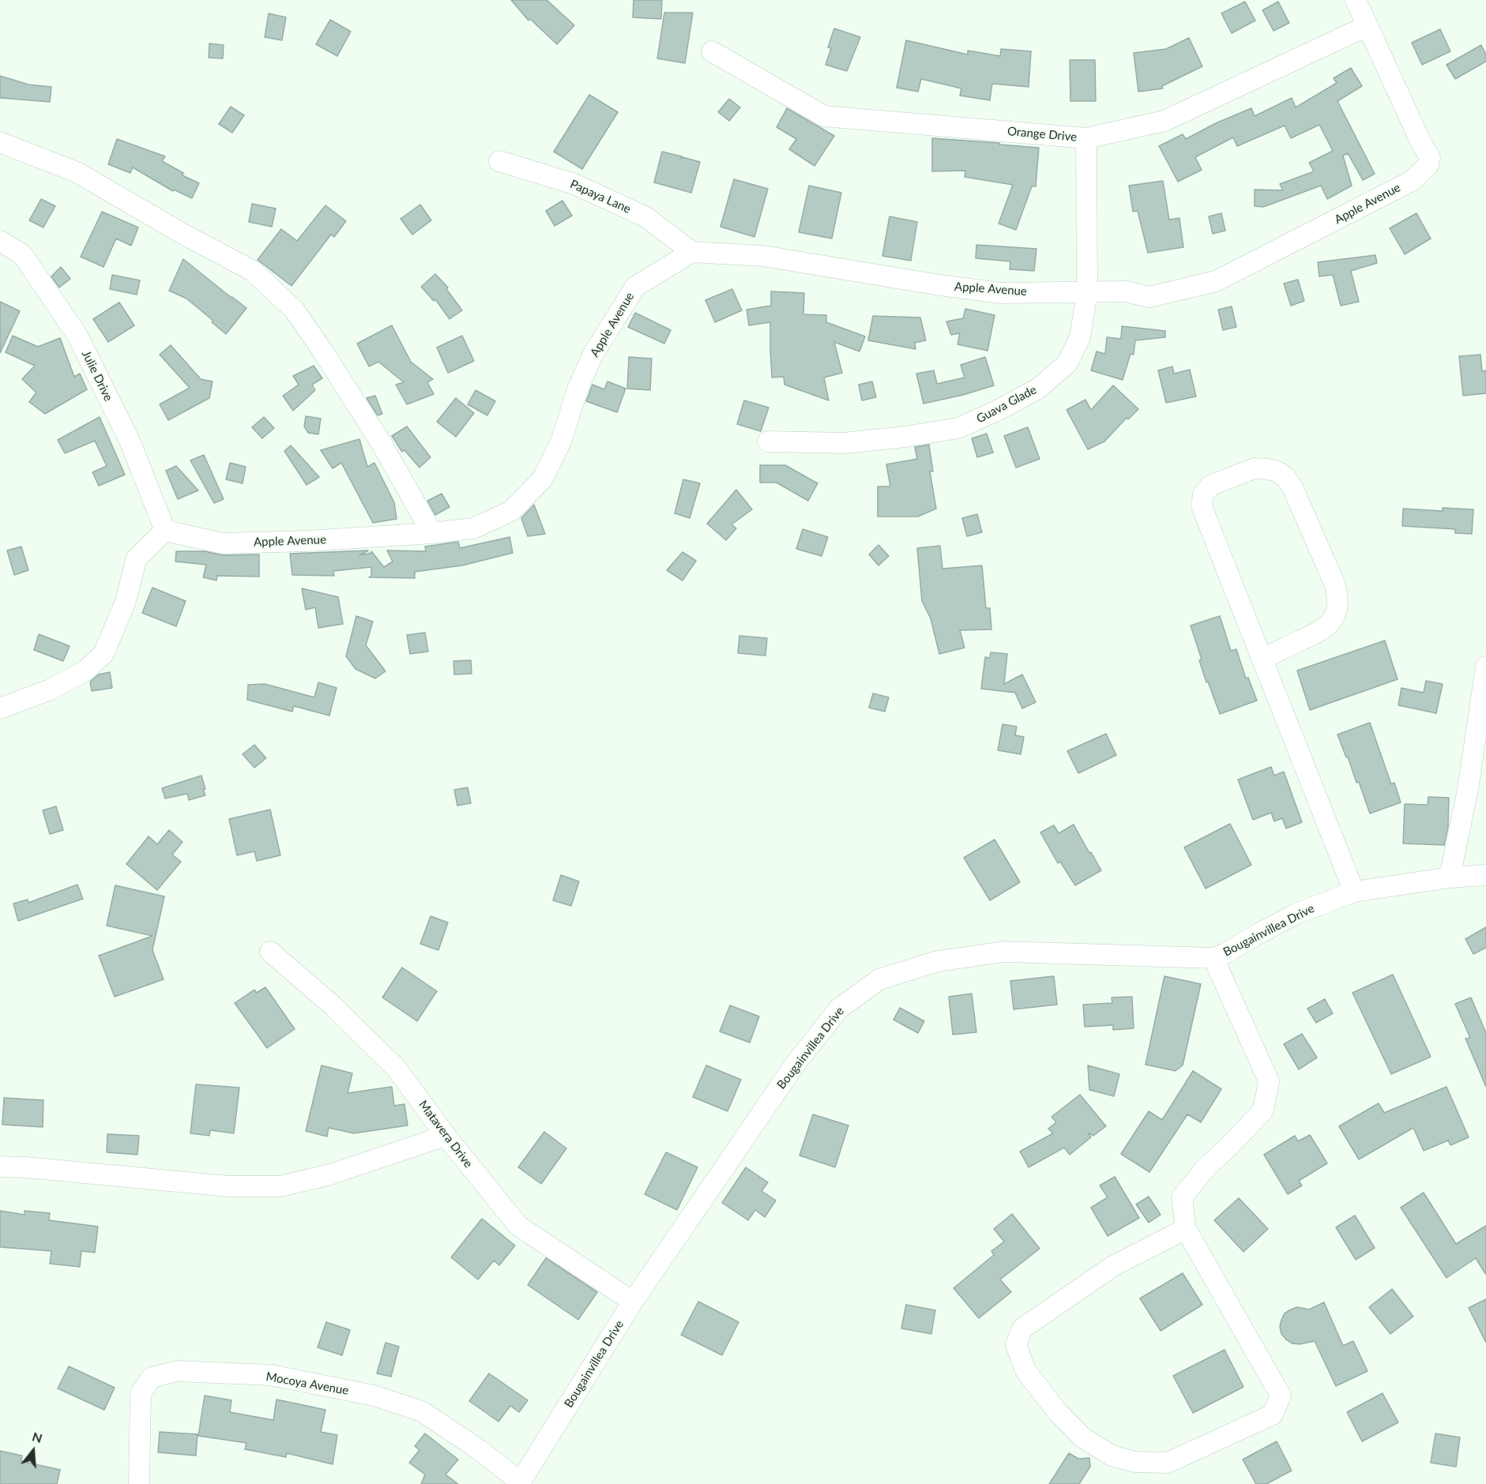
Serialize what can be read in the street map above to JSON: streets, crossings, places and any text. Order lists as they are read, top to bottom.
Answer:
{
  "streets": {
    "street": [
      "Orange Drive",
      "Papaya Lane",
      "Apple Avenue",
      "Julie Drive",
      "Guava Glade",
      "Bougainvillea Drive",
      "Matavera Drive",
      "Mocoya Avenue"
    ]
  },
  "crossings": [
    ["Orange Drive", "Apple Avenue"],
    ["Orange Drive", "Guava Glade"],
    ["Papaya Lane", "Apple Avenue"],
    ["Apple Avenue", "Julie Drive"],
    ["Apple Avenue", "Guava Glade"],
    ["Bougainvillea Drive", "Matavera Drive"],
    ["Bougainvillea Drive", "Mocoya Avenue"]
  ],
  "north": "top"
}
